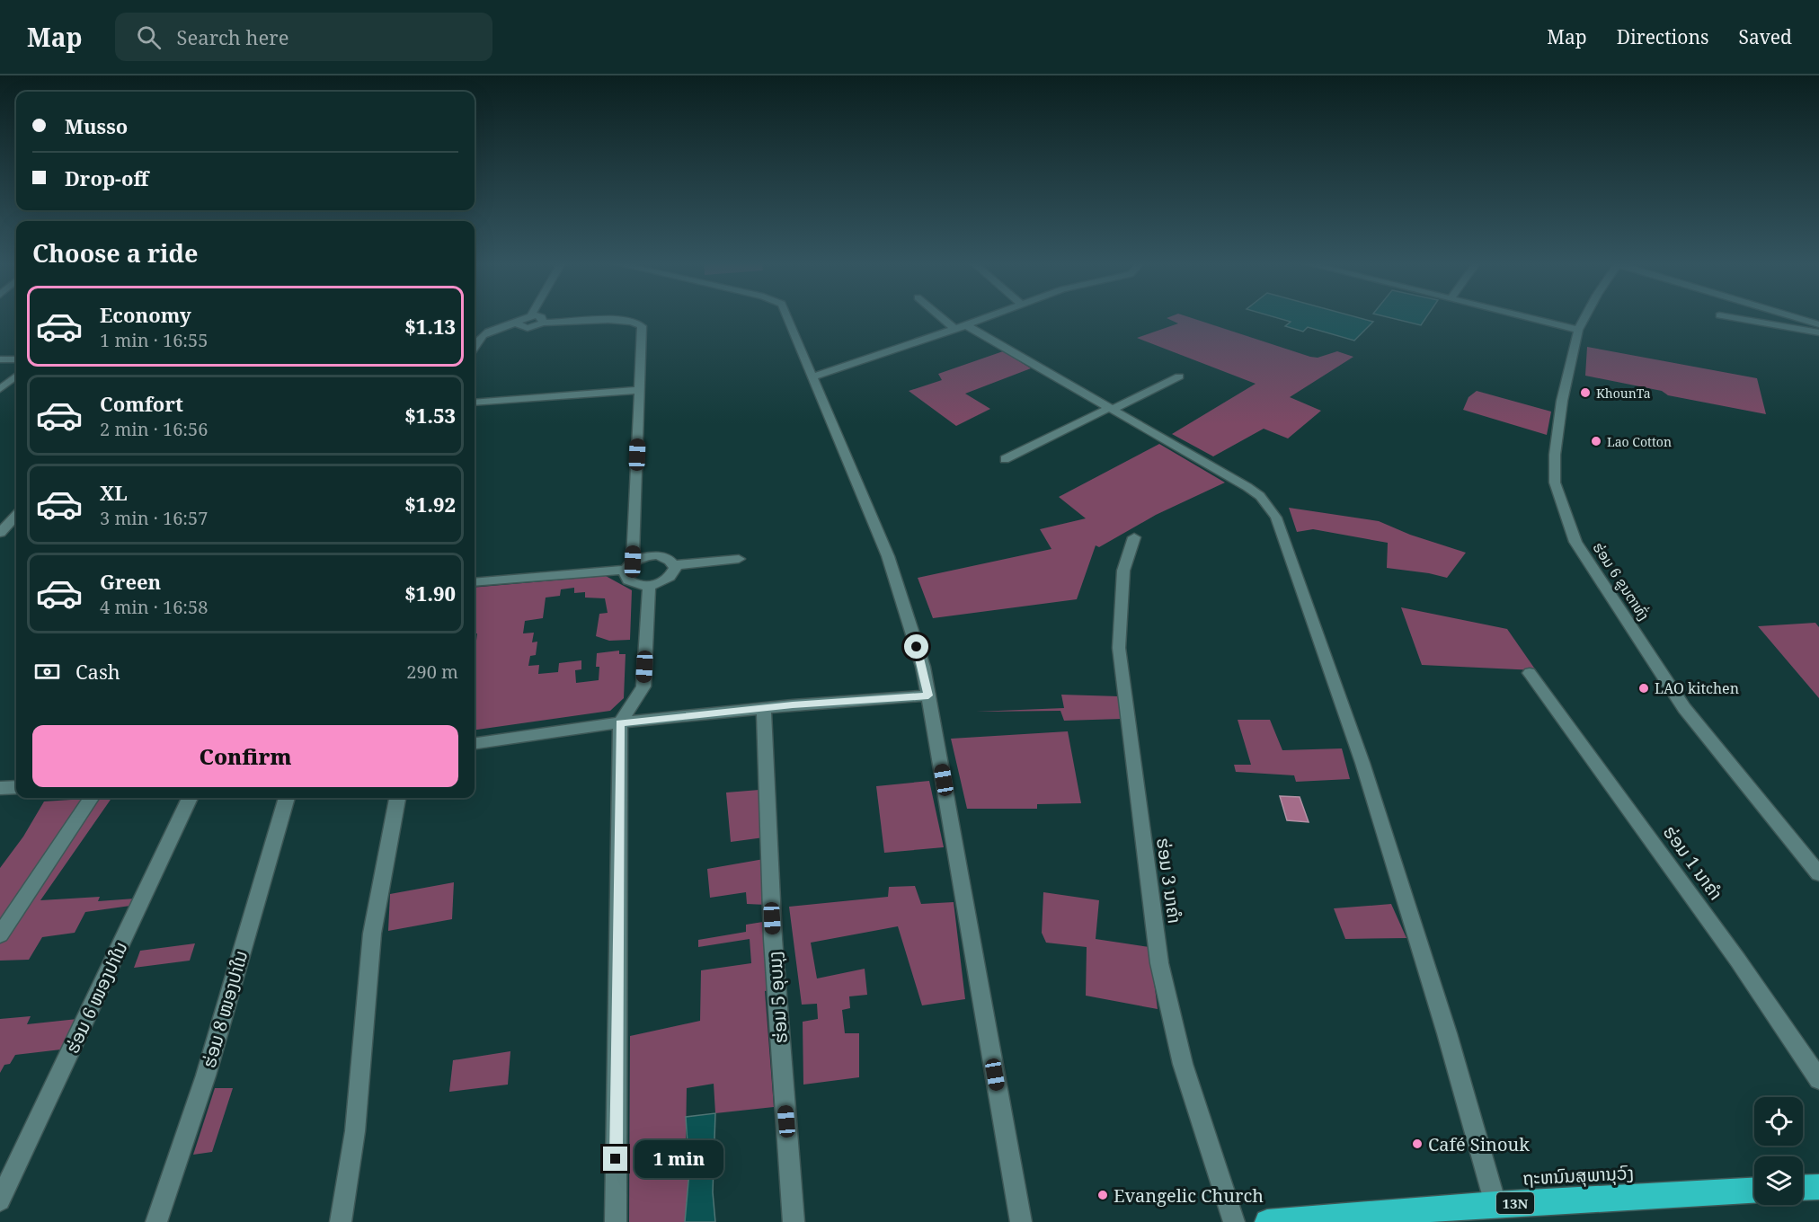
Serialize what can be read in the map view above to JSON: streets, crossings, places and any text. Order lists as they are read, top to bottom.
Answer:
{
  "streets": {
    "highway": ["ຖະຫນົນສຸພານຸວົງ", "13N"],
    "street": [
      "ຮ່ອມ 6 ຂູນຕາທົ່ງ",
      "ຮ່ອມ 1 ນາຄຳ",
      "ຮ່ອມ 3 ນາຄຳ",
      "ຮ່ອມ 6 ໜອງປາໃນ",
      "ຮ່ອມ 5 ອຸບມຸງ",
      "ຮ່ອມ 8 ໜອງປາໃນ"
    ]
  },
  "places": [
    "KhounTa",
    "Lao Cotton",
    "LAO kitchen",
    "Café Sinouk",
    "Evangelic Church"
  ],
  "page": {
    "header": "Map",
    "search": "Search here",
    "nav": ["Map", "Directions", "Saved"],
    "banner": ["Musso", "Drop-off"],
    "heading": "Choose a ride",
    "list": [
      {
        "name": "Economy",
        "note": "1 min · 16:55",
        "value": "$1.13"
      },
      {
        "name": "Comfort",
        "note": "2 min · 16:56",
        "value": "$1.53"
      },
      {
        "name": "XL",
        "note": "3 min · 16:57",
        "value": "$1.92"
      },
      {
        "name": "Green",
        "note": "4 min · 16:58",
        "value": "$1.90"
      }
    ],
    "pay": ["Cash", "290 m"],
    "buttons": "Confirm",
    "bubble": "1 min"
  }
}
